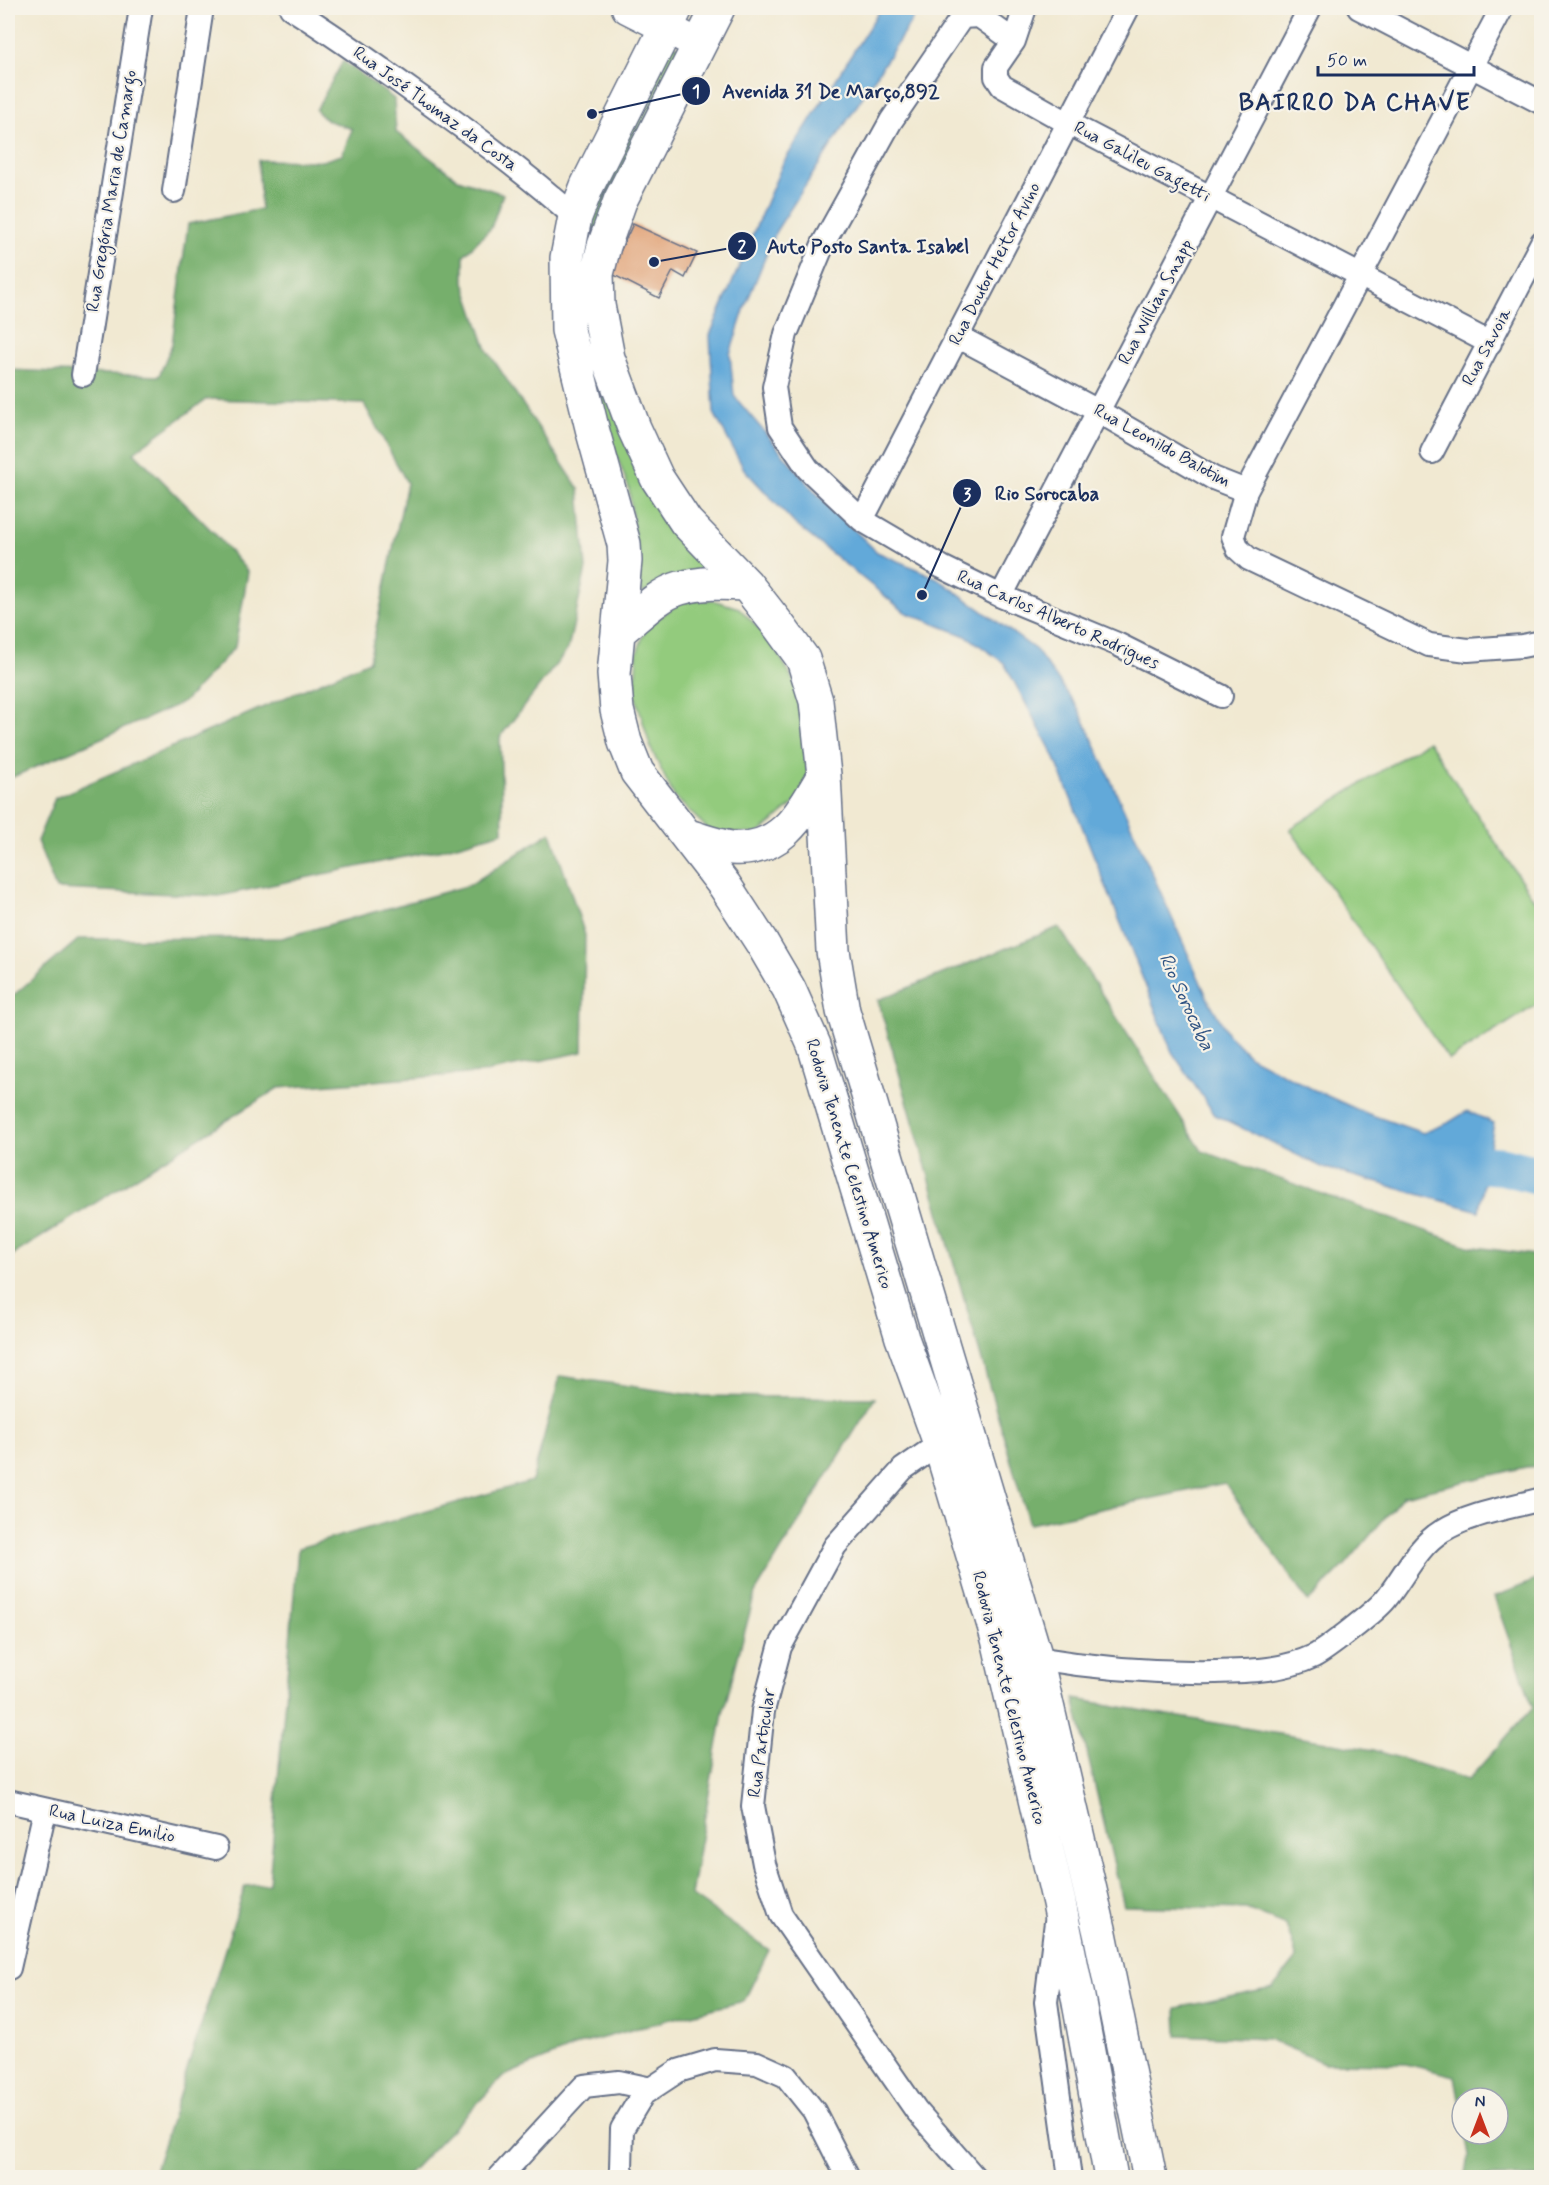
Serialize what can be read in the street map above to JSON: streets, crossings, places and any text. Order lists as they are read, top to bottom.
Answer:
{
  "streets": {
    "highway": ["Rodovia Tenente Celestino Americo"],
    "street": [
      "Rua José Thomaz da Costa",
      "Rua Galileu Gagetti",
      "Rua Gregória Maria de Camargo",
      "Rua Doutor Heitor Avino",
      "Rua Willian Snapp",
      "Rua Savoia",
      "Rua Leonildo Balotim",
      "Rua Carlos Alberto Rodrigues",
      "Rua Particular",
      "Rua Luiza Emilio"
    ]
  },
  "crossings": [
    ["Rua José Thomaz da Costa", "Rodovia Tenente Celestino Americo"],
    ["Rua Galileu Gagetti", "Rua Doutor Heitor Avino"],
    ["Rua Galileu Gagetti", "Rua Willian Snapp"],
    ["Rua Galileu Gagetti", "Rua Savoia"],
    ["Rua Galileu Gagetti", "Rua Carlos Alberto Rodrigues"],
    ["Rua Doutor Heitor Avino", "Rua Leonildo Balotim"],
    ["Rua Doutor Heitor Avino", "Rua Carlos Alberto Rodrigues"],
    ["Rua Willian Snapp", "Rua Leonildo Balotim"],
    ["Rua Willian Snapp", "Rua Carlos Alberto Rodrigues"],
    ["Rodovia Tenente Celestino Americo", "Rua Particular"]
  ],
  "districts": ["BAIRRO DA CHAVE"],
  "water": ["Rio Sorocaba"],
  "places": ["Avenida 31 De Março,892", "Auto Posto Santa Isabel", "Rio Sorocaba"],
  "scale_bar": "50 m",
  "north": "top"
}
